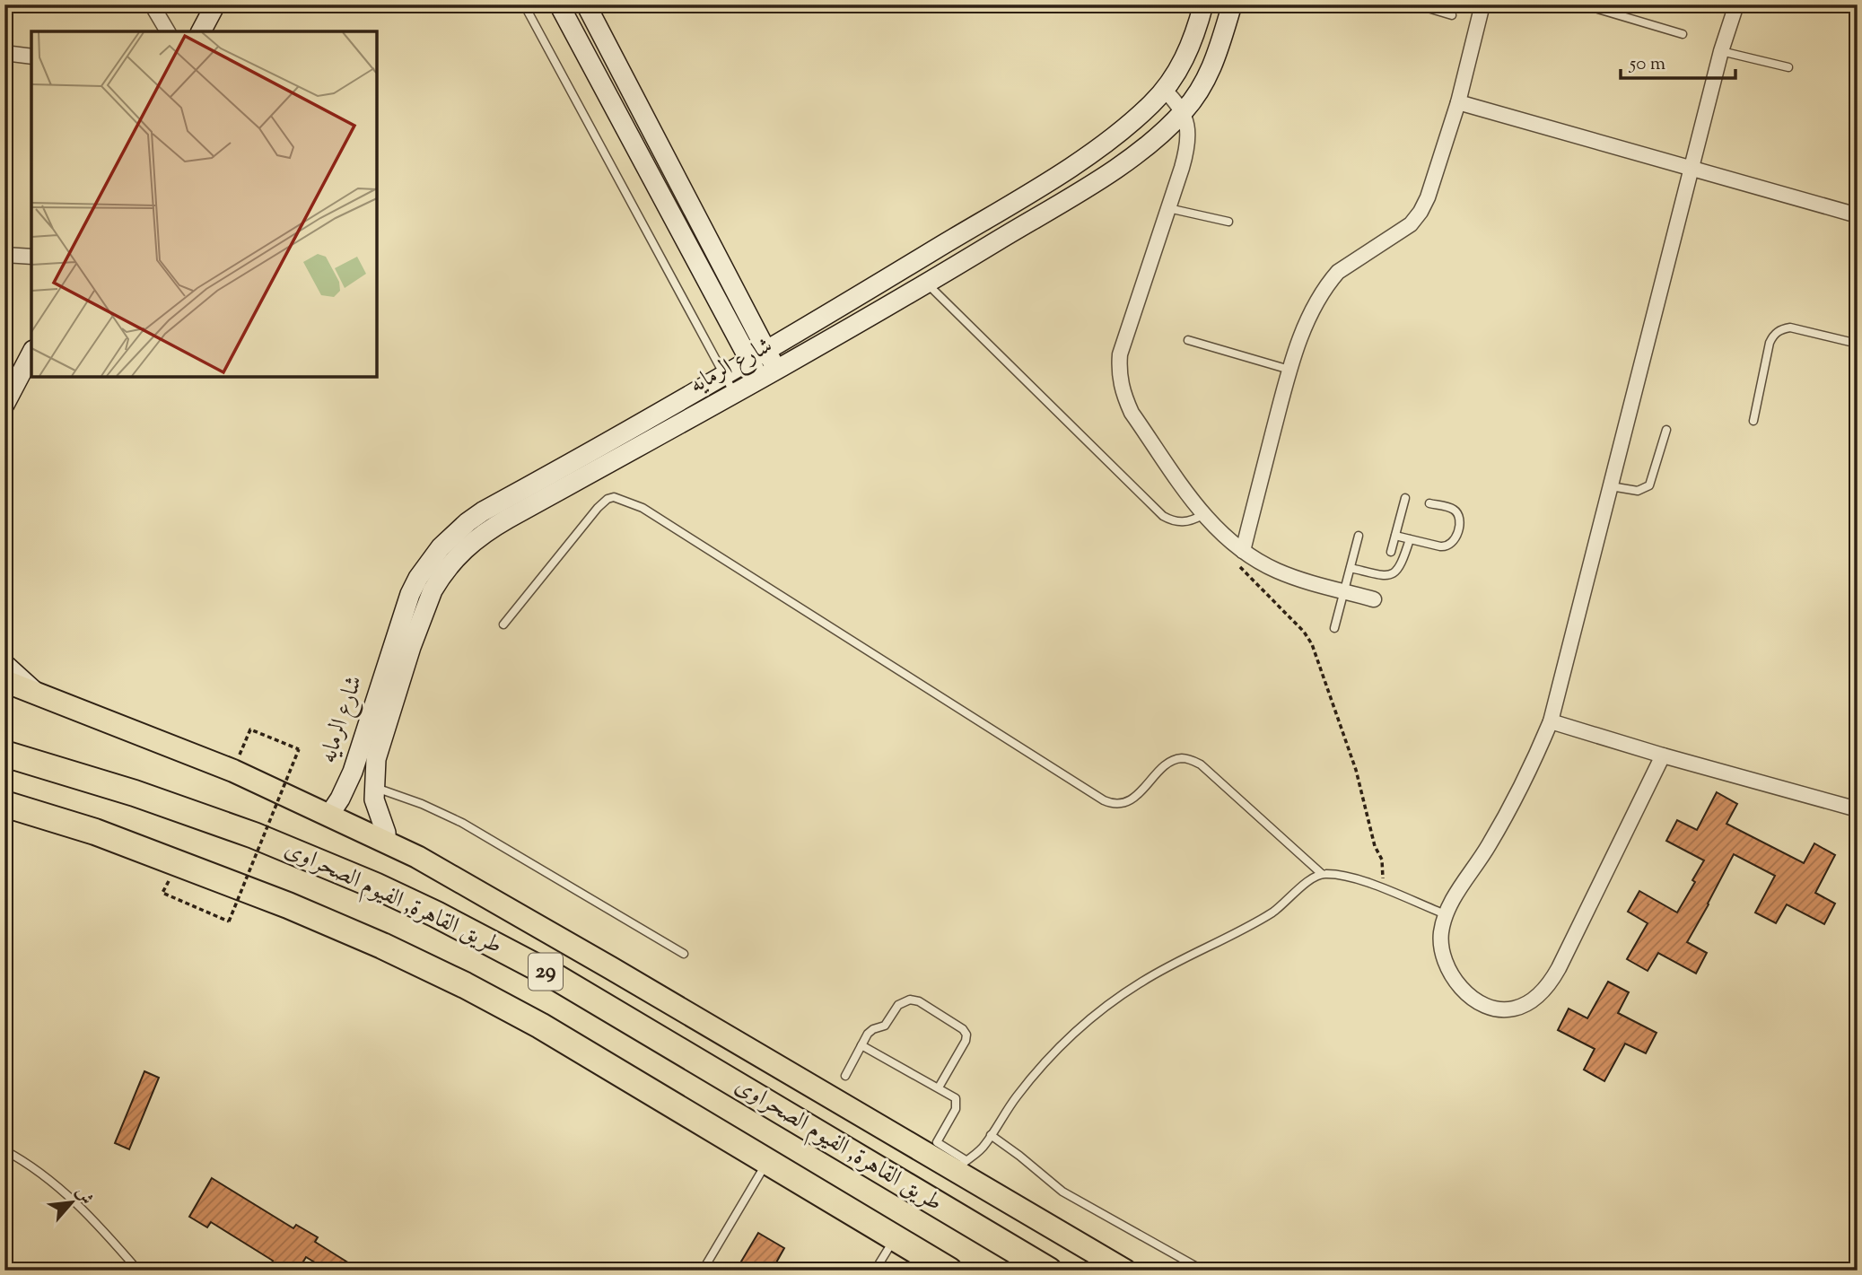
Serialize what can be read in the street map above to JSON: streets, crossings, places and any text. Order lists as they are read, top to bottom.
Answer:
{
  "streets": {
    "highway": ["طريق القاهرة, الفيوم الصحراوى", "29"],
    "street": ["شارع الرمايه"]
  },
  "scale_bar": "50 m",
  "north": "top right"
}
